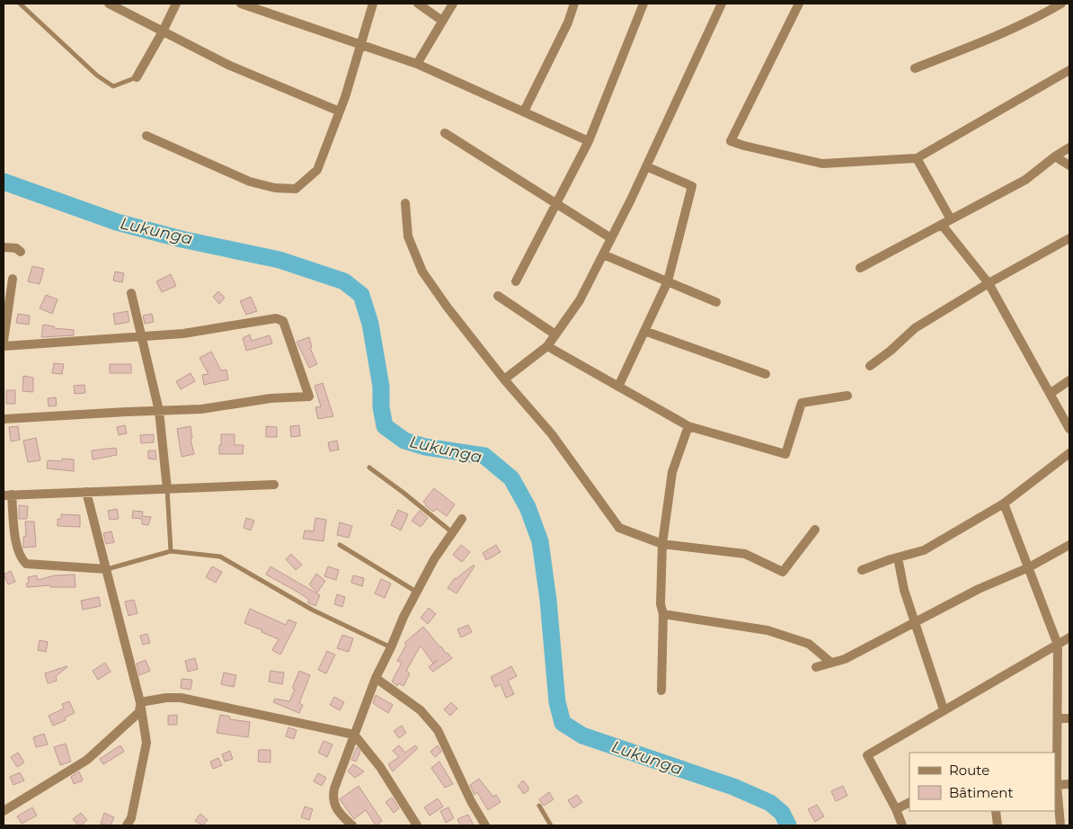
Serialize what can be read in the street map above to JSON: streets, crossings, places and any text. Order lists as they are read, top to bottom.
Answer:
{
  "water": ["Lukunga"],
  "legend": ["Route", "Bâtiment"]
}
